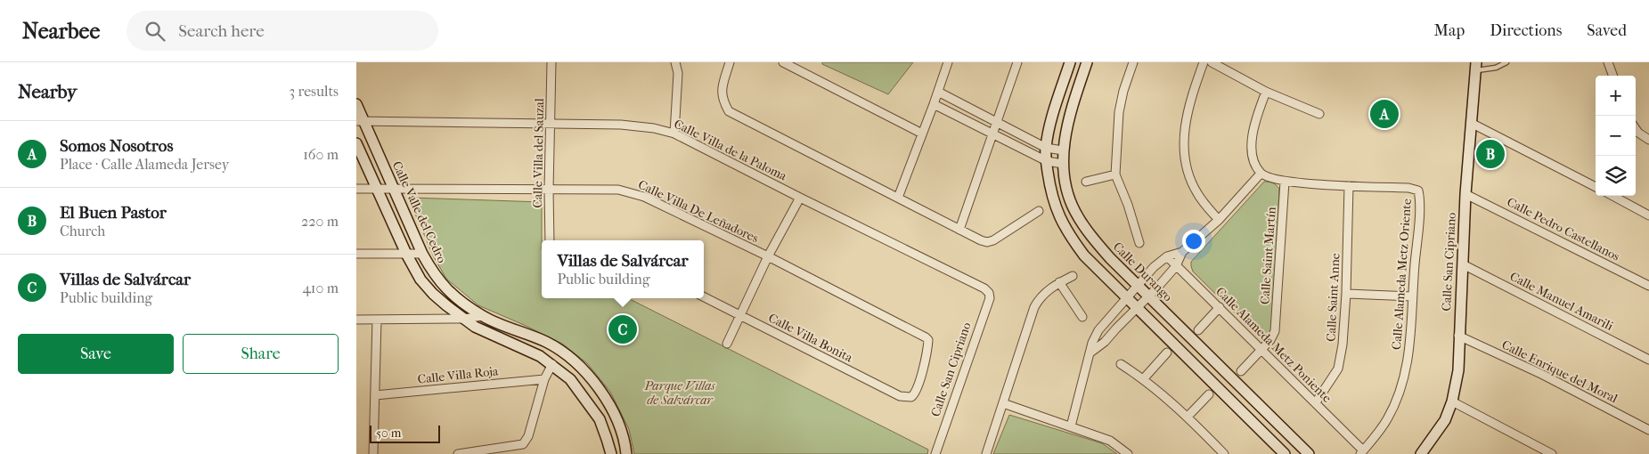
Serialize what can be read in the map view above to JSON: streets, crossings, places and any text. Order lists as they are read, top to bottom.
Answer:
{
  "streets": {
    "street": [
      "Calle Villa de la Paloma",
      "Calle Villa del Sauzal",
      "Calle Villa De Leñadores",
      "Calle Valle del Cedro",
      "Calle Pedro Castellanos",
      "Calle Saint Martín",
      "Calle San Cipriano",
      "Calle Durango",
      "Calle Alameda Metz Oriente",
      "Calle Saint Anne",
      "Calle Manuel Amarili",
      "Calle Villa Bonita",
      "Calle Alameda Metz Poniente",
      "Calle Enrique del Moral",
      "Calle Villa Roja"
    ]
  },
  "crossings": [
    ["Calle Villa de la Paloma", "Calle Villa del Sauzal"],
    ["Calle Villa de la Paloma", "Calle Valle del Cedro"],
    ["Calle Villa de la Paloma", "Calle San Cipriano"],
    ["Calle Villa del Sauzal", "Calle Villa De Leñadores"],
    ["Calle Villa De Leñadores", "Calle Valle del Cedro"],
    ["Calle Villa De Leñadores", "Calle Villa Bonita"],
    ["Calle Pedro Castellanos", "Calle San Cipriano"],
    ["Calle Saint Martín", "Calle Alameda Metz Poniente"],
    ["Calle San Cipriano", "Calle Manuel Amarili"],
    ["Calle San Cipriano", "Calle Enrique del Moral"],
    ["Calle Alameda Metz Oriente", "Calle Saint Anne"],
    ["Calle Alameda Metz Oriente", "Calle Alameda Metz Poniente"],
    ["Calle Saint Anne", "Calle Alameda Metz Poniente"]
  ],
  "parks": ["Parque Villas de Salvárcar"],
  "scale_bar": "50 m",
  "page": {
    "header": "Nearbee",
    "search": "Search here",
    "nav": ["Map", "Directions", "Saved"],
    "heading": ["Nearby", "3 results"],
    "map_buttons": ["+", "−"],
    "pins": ["A", "B", "C"],
    "list": [
      {
        "mark": "A",
        "name": "Somos Nosotros",
        "note": "Place · Calle Alameda Jersey",
        "value": "160 m"
      },
      {
        "mark": "B",
        "name": "El Buen Pastor",
        "note": "Church",
        "value": "220 m"
      },
      {
        "mark": "C",
        "name": "Villas de Salvárcar",
        "note": "Public building",
        "value": "410 m"
      }
    ],
    "popup": ["Villas de Salvárcar", "Public building"],
    "buttons": ["Save", "Share"],
    "scale": "50 m"
  }
}
